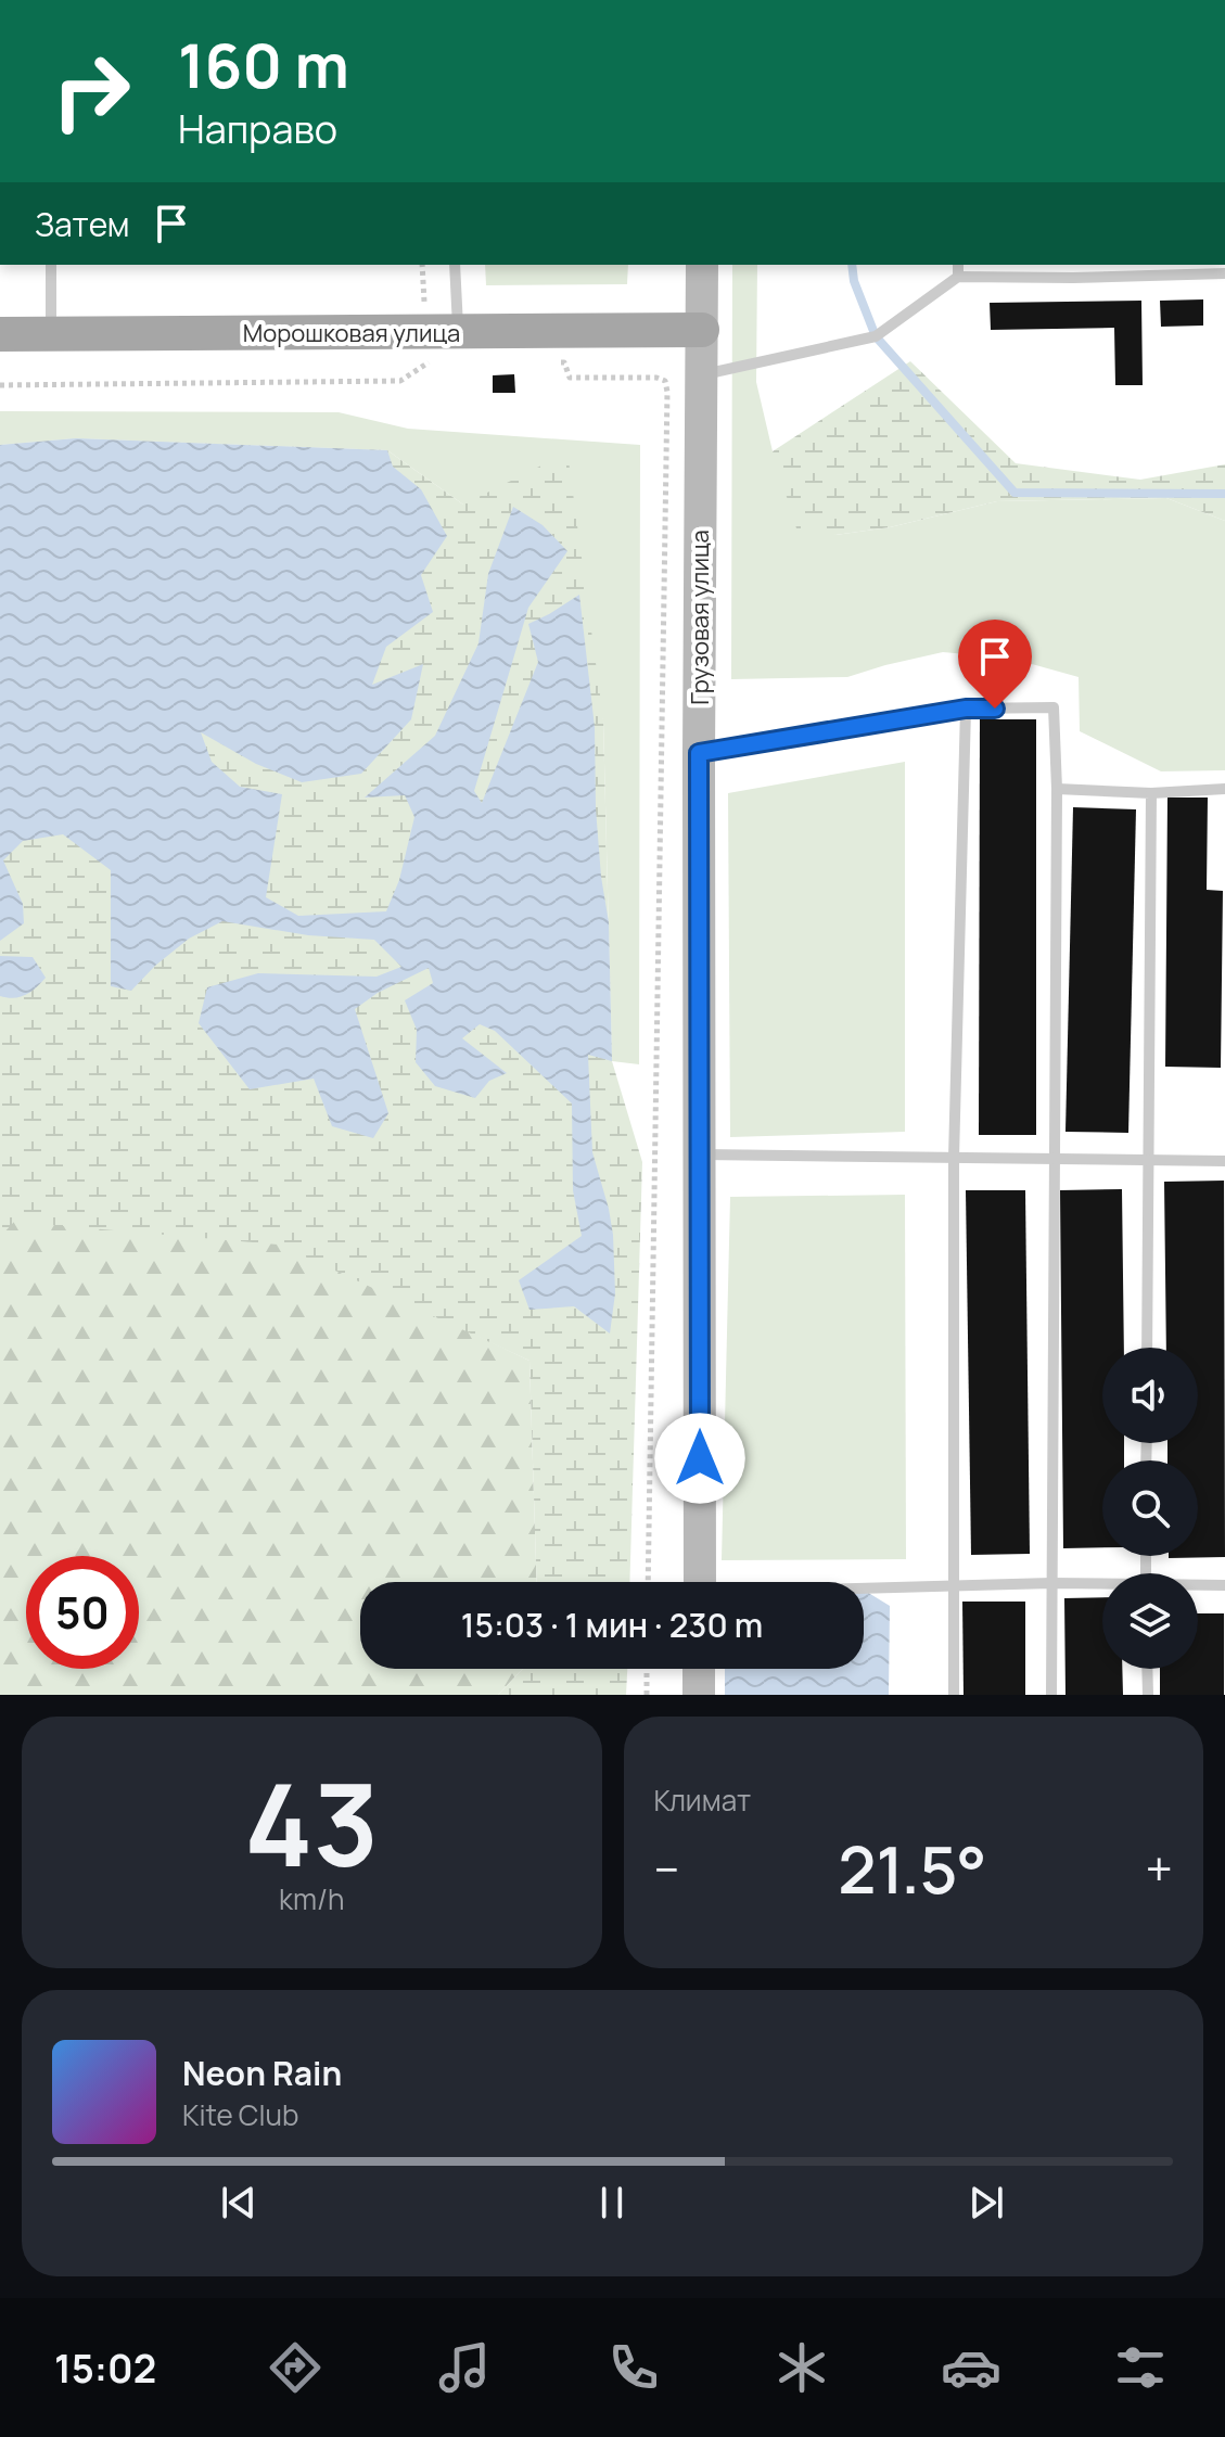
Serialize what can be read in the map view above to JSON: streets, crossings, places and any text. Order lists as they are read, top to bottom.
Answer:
{
  "streets": {
    "main road": ["Морошковая улица", "Грузовая улица"]
  },
  "crossings": [
    ["Морошковая улица", "Грузовая улица"]
  ],
  "page": {
    "turn": ["160 m", "Направо"],
    "then": "Затем",
    "limit": "50",
    "trip": "15:03 · 1 мин · 230 m",
    "tile": [
      ["43", "km/h"],
      "Климат"
    ],
    "heat": ["−", "21.5°", "+"],
    "song": ["Neon Rain", "Kite Club"],
    "tabs": "15:02"
  }
}
